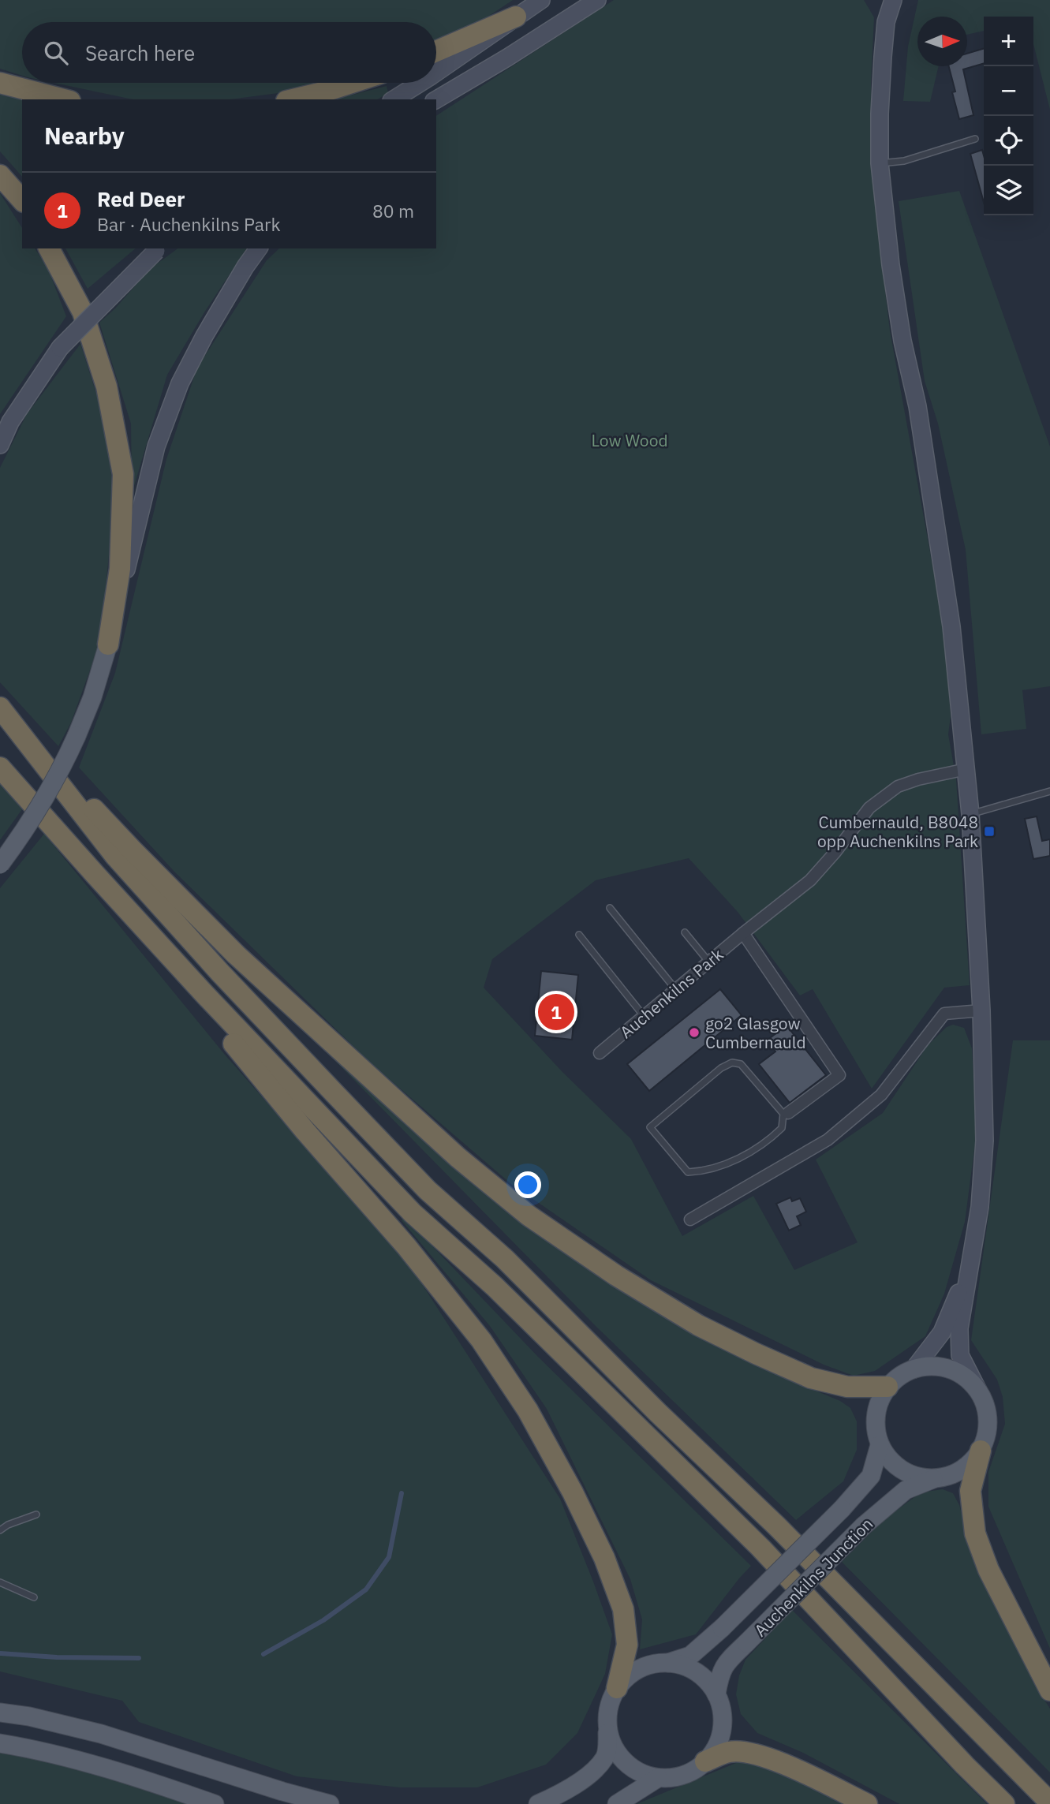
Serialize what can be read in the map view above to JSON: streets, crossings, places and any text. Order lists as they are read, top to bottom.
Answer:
{
  "streets": {
    "main road": ["Auchenkilns Junction"],
    "street": ["Auchenkilns Park"]
  },
  "parks": ["Low Wood"],
  "places": {
    "transit": ["Cumbernauld, B8048 opp Auchenkilns Park"],
    "other": ["go2 Glasgow Cumbernauld"]
  },
  "north": "right",
  "page": {
    "map_buttons": ["+", "−"],
    "search": "Search here",
    "heading": "Nearby",
    "list": [
      {
        "mark": "1",
        "name": "Red Deer",
        "note": "Bar · Auchenkilns Park",
        "value": "80 m"
      }
    ],
    "pins": "1"
  }
}
